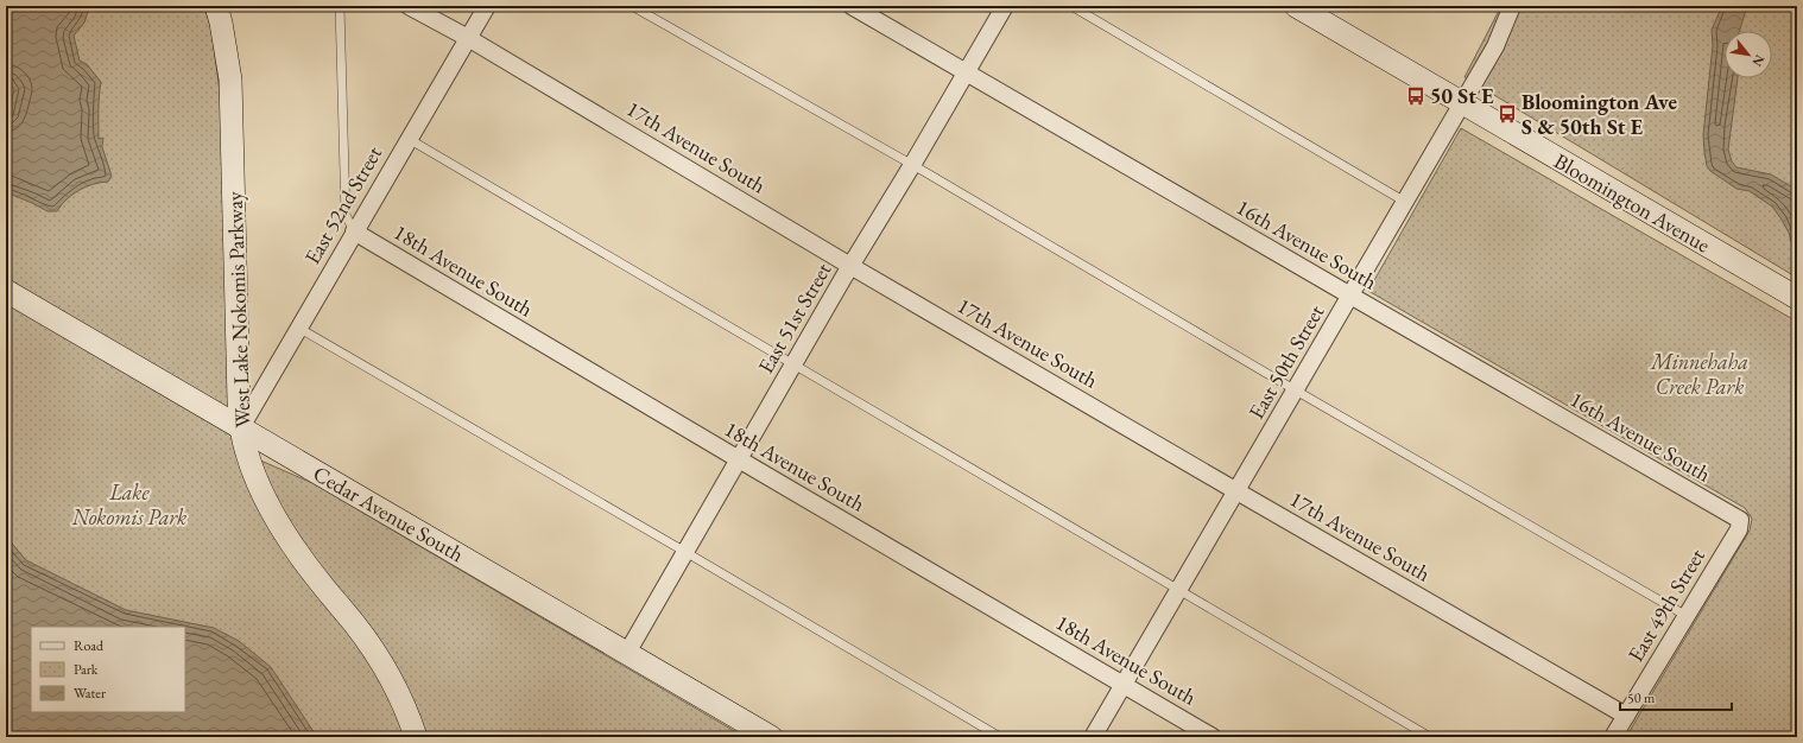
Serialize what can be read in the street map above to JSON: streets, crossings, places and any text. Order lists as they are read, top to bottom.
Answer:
{
  "streets": {
    "street": [
      "17th Avenue South",
      "Bloomington Avenue",
      "East 52nd Street",
      "16th Avenue South",
      "18th Avenue South",
      "West Lake Nokomis Parkway",
      "East 51st Street",
      "East 50th Street",
      "Cedar Avenue South",
      "East 49th Street"
    ]
  },
  "crossings": [
    ["17th Avenue South", "East 52nd Street"],
    ["17th Avenue South", "East 51st Street"],
    ["17th Avenue South", "East 50th Street"],
    ["17th Avenue South", "East 49th Street"],
    ["Bloomington Avenue", "East 50th Street"],
    ["East 52nd Street", "18th Avenue South"],
    ["East 52nd Street", "West Lake Nokomis Parkway"],
    ["East 52nd Street", "Cedar Avenue South"],
    ["16th Avenue South", "East 51st Street"],
    ["16th Avenue South", "East 50th Street"],
    ["16th Avenue South", "East 49th Street"],
    ["18th Avenue South", "East 51st Street"],
    ["18th Avenue South", "East 50th Street"],
    ["West Lake Nokomis Parkway", "Cedar Avenue South"],
    ["East 51st Street", "Cedar Avenue South"]
  ],
  "parks": ["Minnehaha Creek Park", "Lake Nokomis Park"],
  "places": {
    "bus stop": ["50 St E", "Bloomington Ave S & 50th St E"]
  },
  "legend": ["Road", "Park", "Water"],
  "scale_bar": "50 m",
  "north": "bottom right"
}
